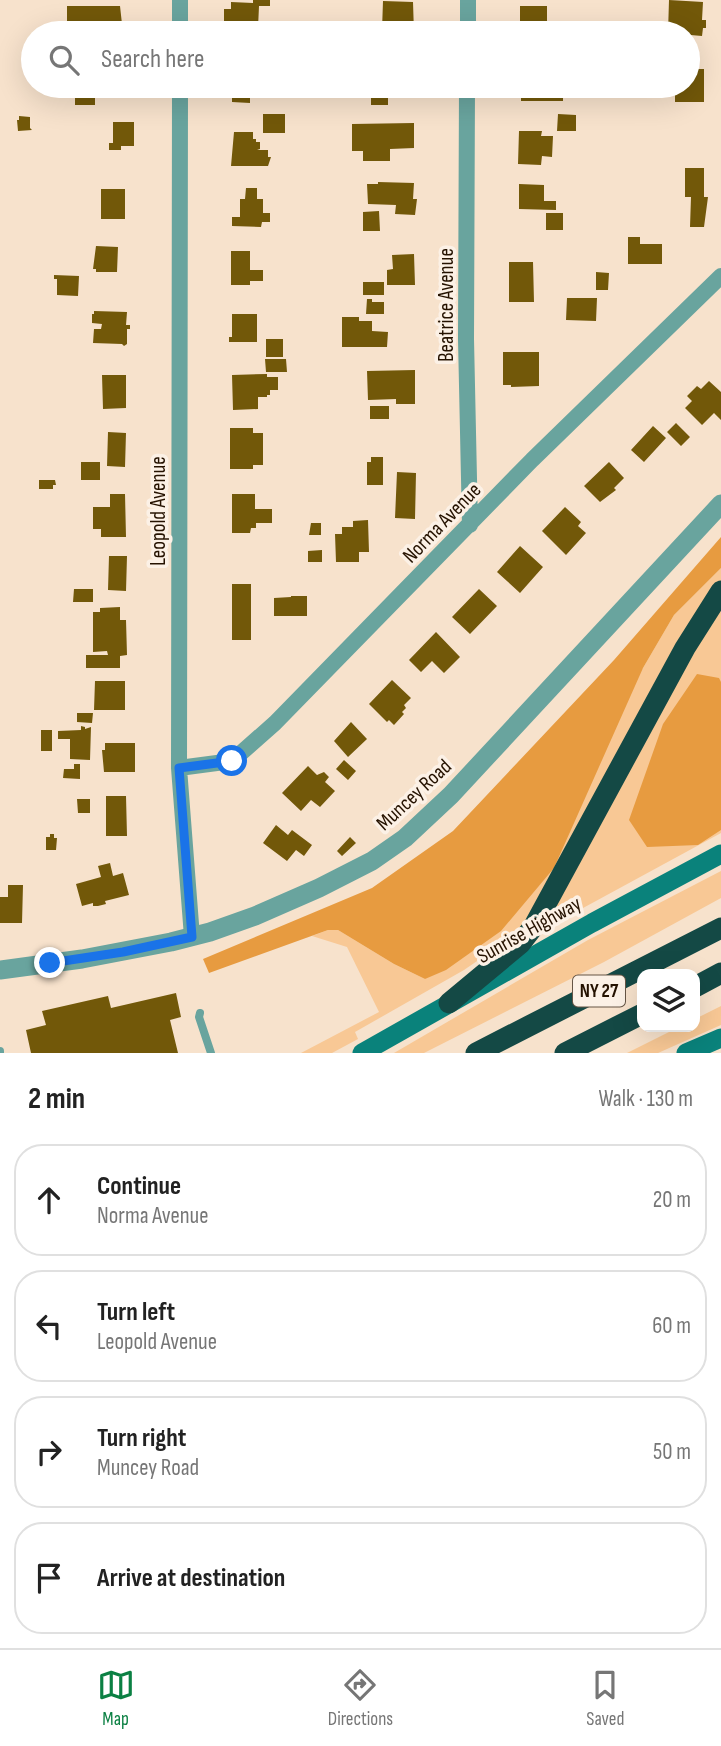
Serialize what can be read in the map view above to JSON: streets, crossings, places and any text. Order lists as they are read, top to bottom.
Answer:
{
  "streets": {
    "highway": ["NY 27"],
    "main road": ["Sunrise Highway"],
    "street": [
      "Beatrice Avenue",
      "Leopold Avenue",
      "Norma Avenue",
      "Muncey Road"
    ]
  },
  "crossings": [
    ["Beatrice Avenue", "Norma Avenue"],
    ["Leopold Avenue", "Norma Avenue"],
    ["Leopold Avenue", "Muncey Road"]
  ],
  "page": {
    "search": "Search here",
    "heading": ["2 min", "Walk · 130 m"],
    "list": [
      ["Continue", "Norma Avenue", "20 m"],
      ["Turn left", "Leopold Avenue", "60 m"],
      ["Turn right", "Muncey Road", "50 m"],
      "Arrive at destination"
    ],
    "nav": ["Map", "Directions", "Saved"]
  }
}
